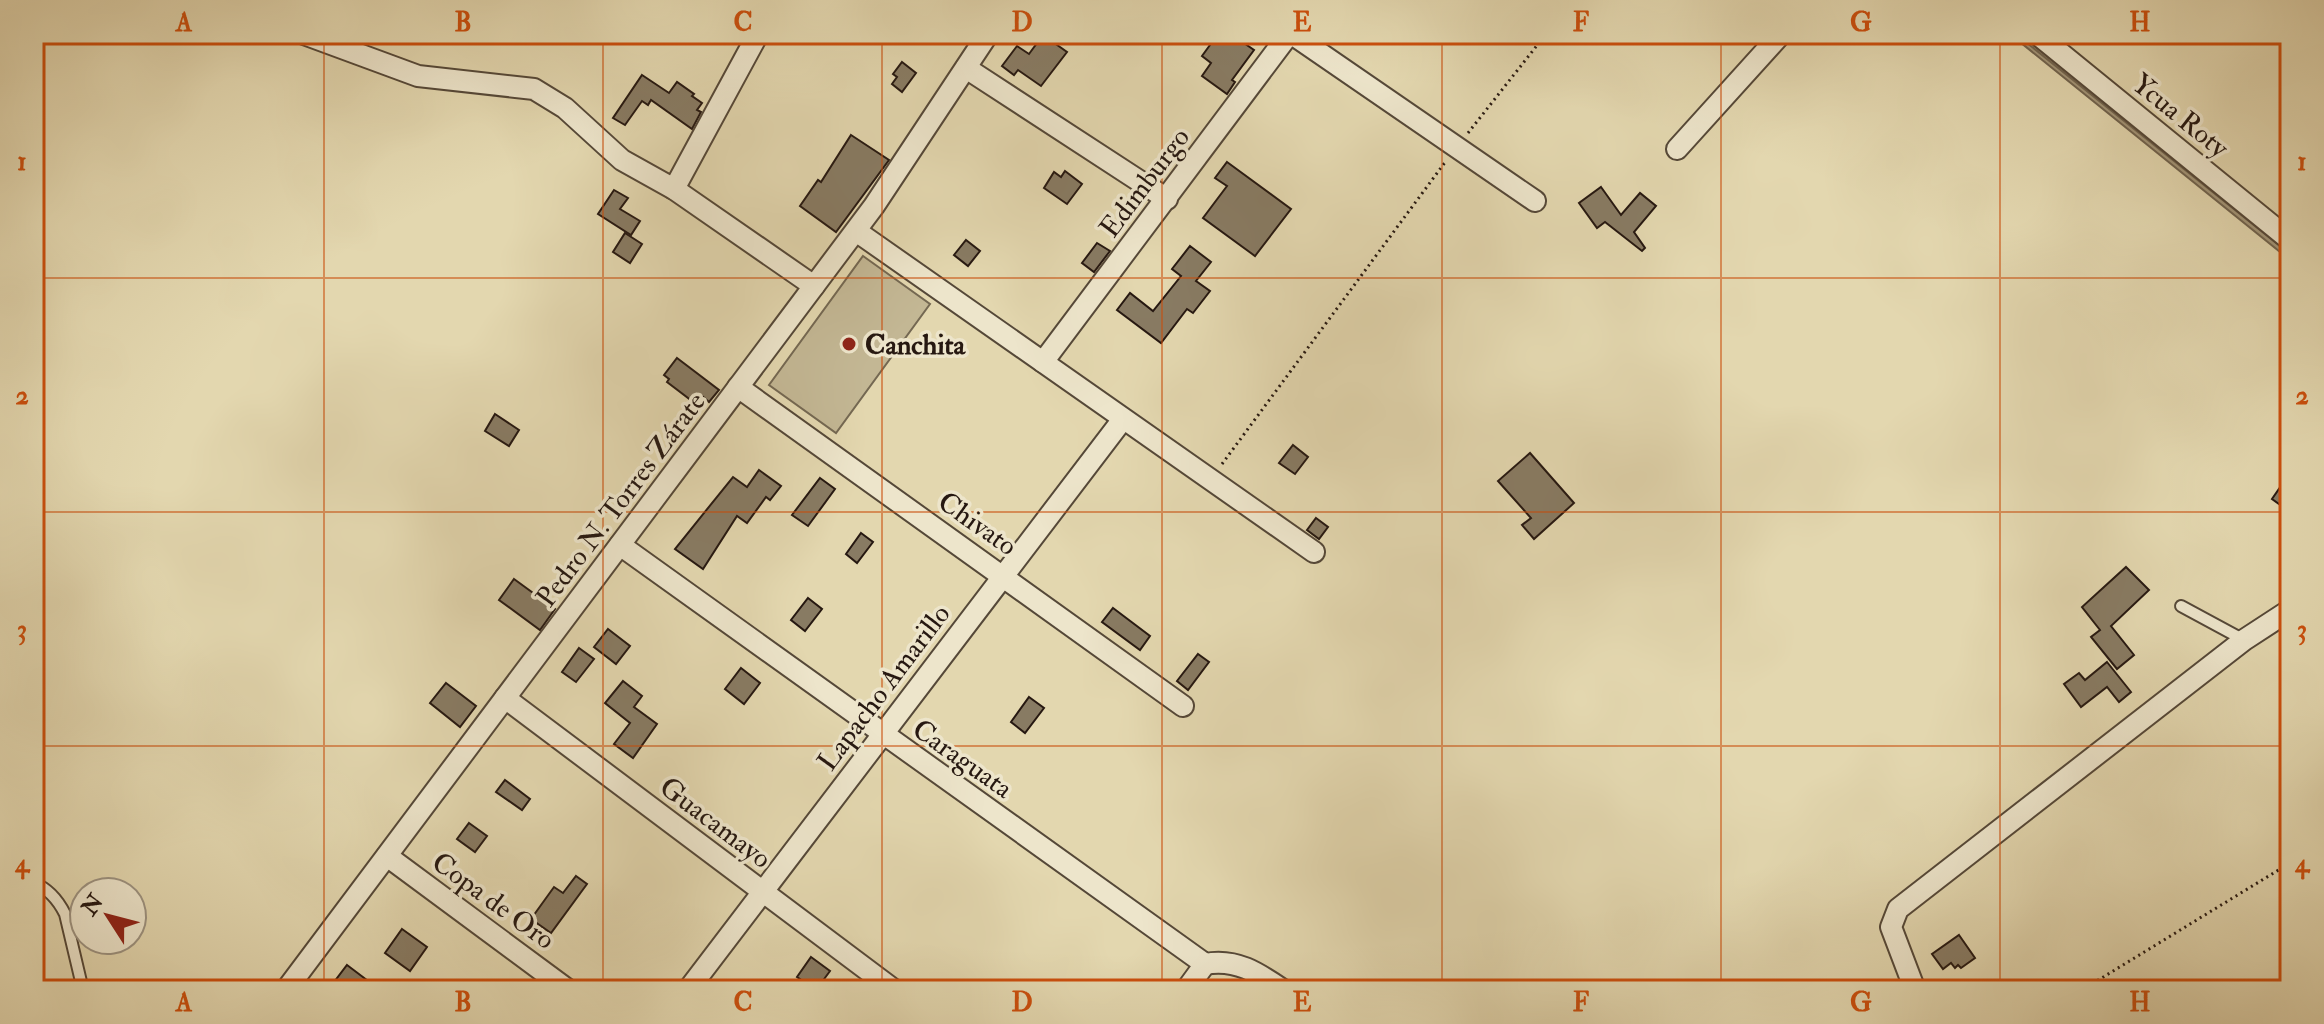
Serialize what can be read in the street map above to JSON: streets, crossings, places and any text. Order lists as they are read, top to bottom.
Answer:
{
  "streets": {
    "street": [
      "Ycua Roty",
      "Edimburgo",
      "Pedro N. Torres Zárate",
      "Chivato",
      "Lapacho Amarillo",
      "Caraguata",
      "Guacamayo",
      "Copa de Oro"
    ]
  },
  "crossings": [
    ["Pedro N. Torres Zárate", "Chivato"],
    ["Pedro N. Torres Zárate", "Caraguata"],
    ["Pedro N. Torres Zárate", "Guacamayo"],
    ["Pedro N. Torres Zárate", "Copa de Oro"],
    ["Chivato", "Lapacho Amarillo"],
    ["Lapacho Amarillo", "Caraguata"],
    ["Lapacho Amarillo", "Guacamayo"]
  ],
  "places": ["Canchita"],
  "north": "top left",
  "grid": {
    "columns": [
      "A",
      "B",
      "C",
      "D",
      "E",
      "F",
      "G",
      "H"
    ],
    "rows": [
      "1",
      "2",
      "3",
      "4"
    ]
  }
}
